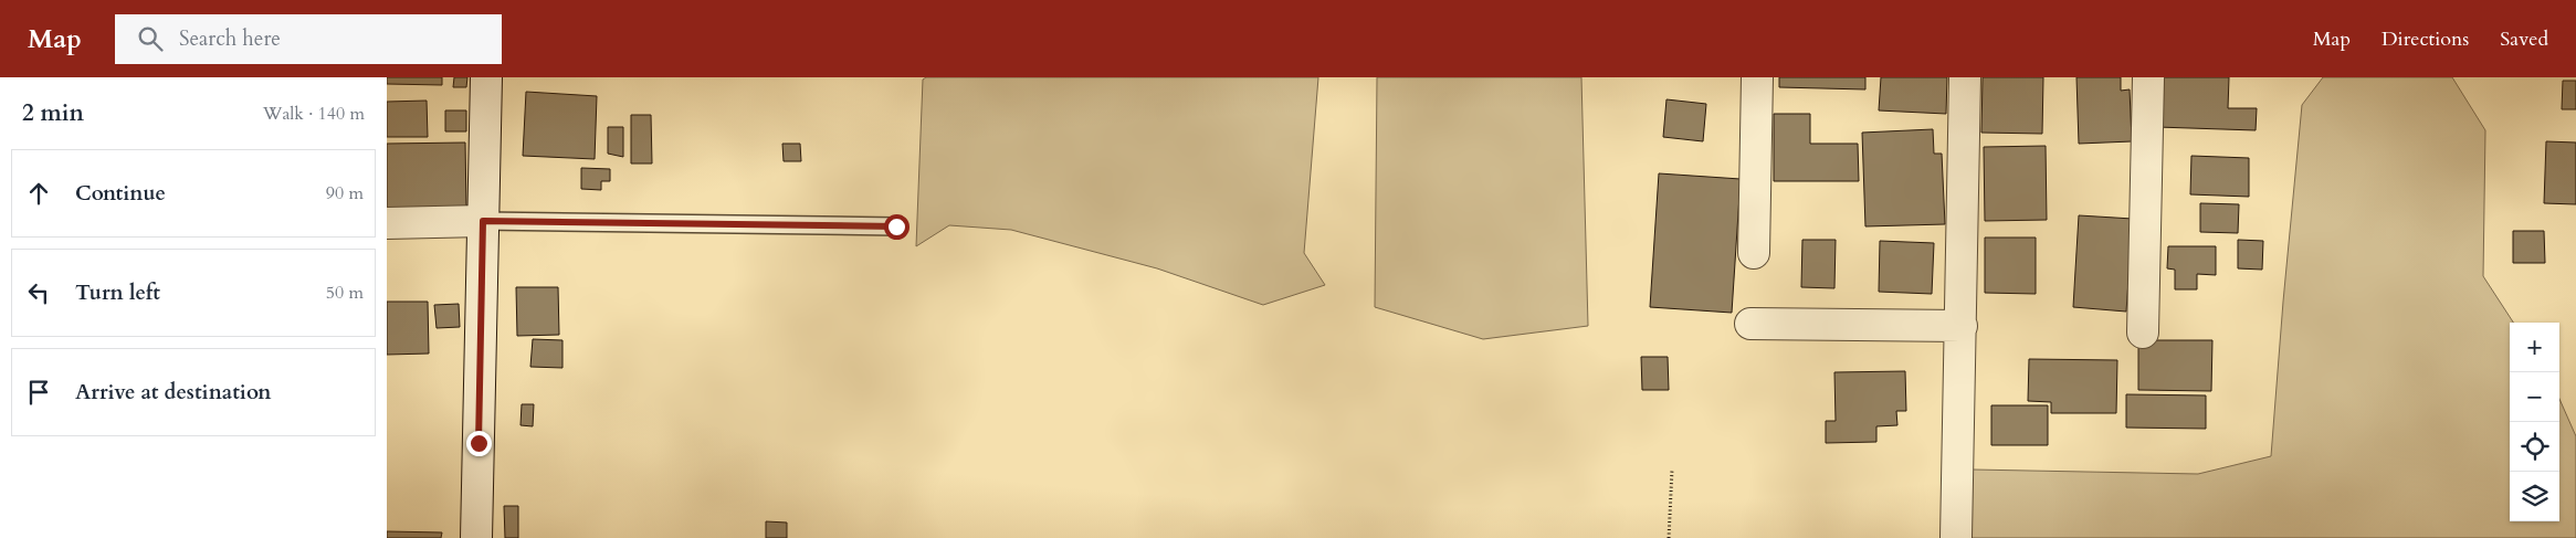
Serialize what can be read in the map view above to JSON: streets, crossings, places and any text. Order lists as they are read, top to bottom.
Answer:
{
  "page": {
    "header": "Map",
    "search": "Search here",
    "nav": ["Map", "Directions", "Saved"],
    "heading": ["2 min", "Walk · 140 m"],
    "list": [
      ["Continue", "90 m"],
      ["Turn left", "50 m"],
      "Arrive at destination"
    ],
    "map_buttons": ["+", "−"]
  }
}
